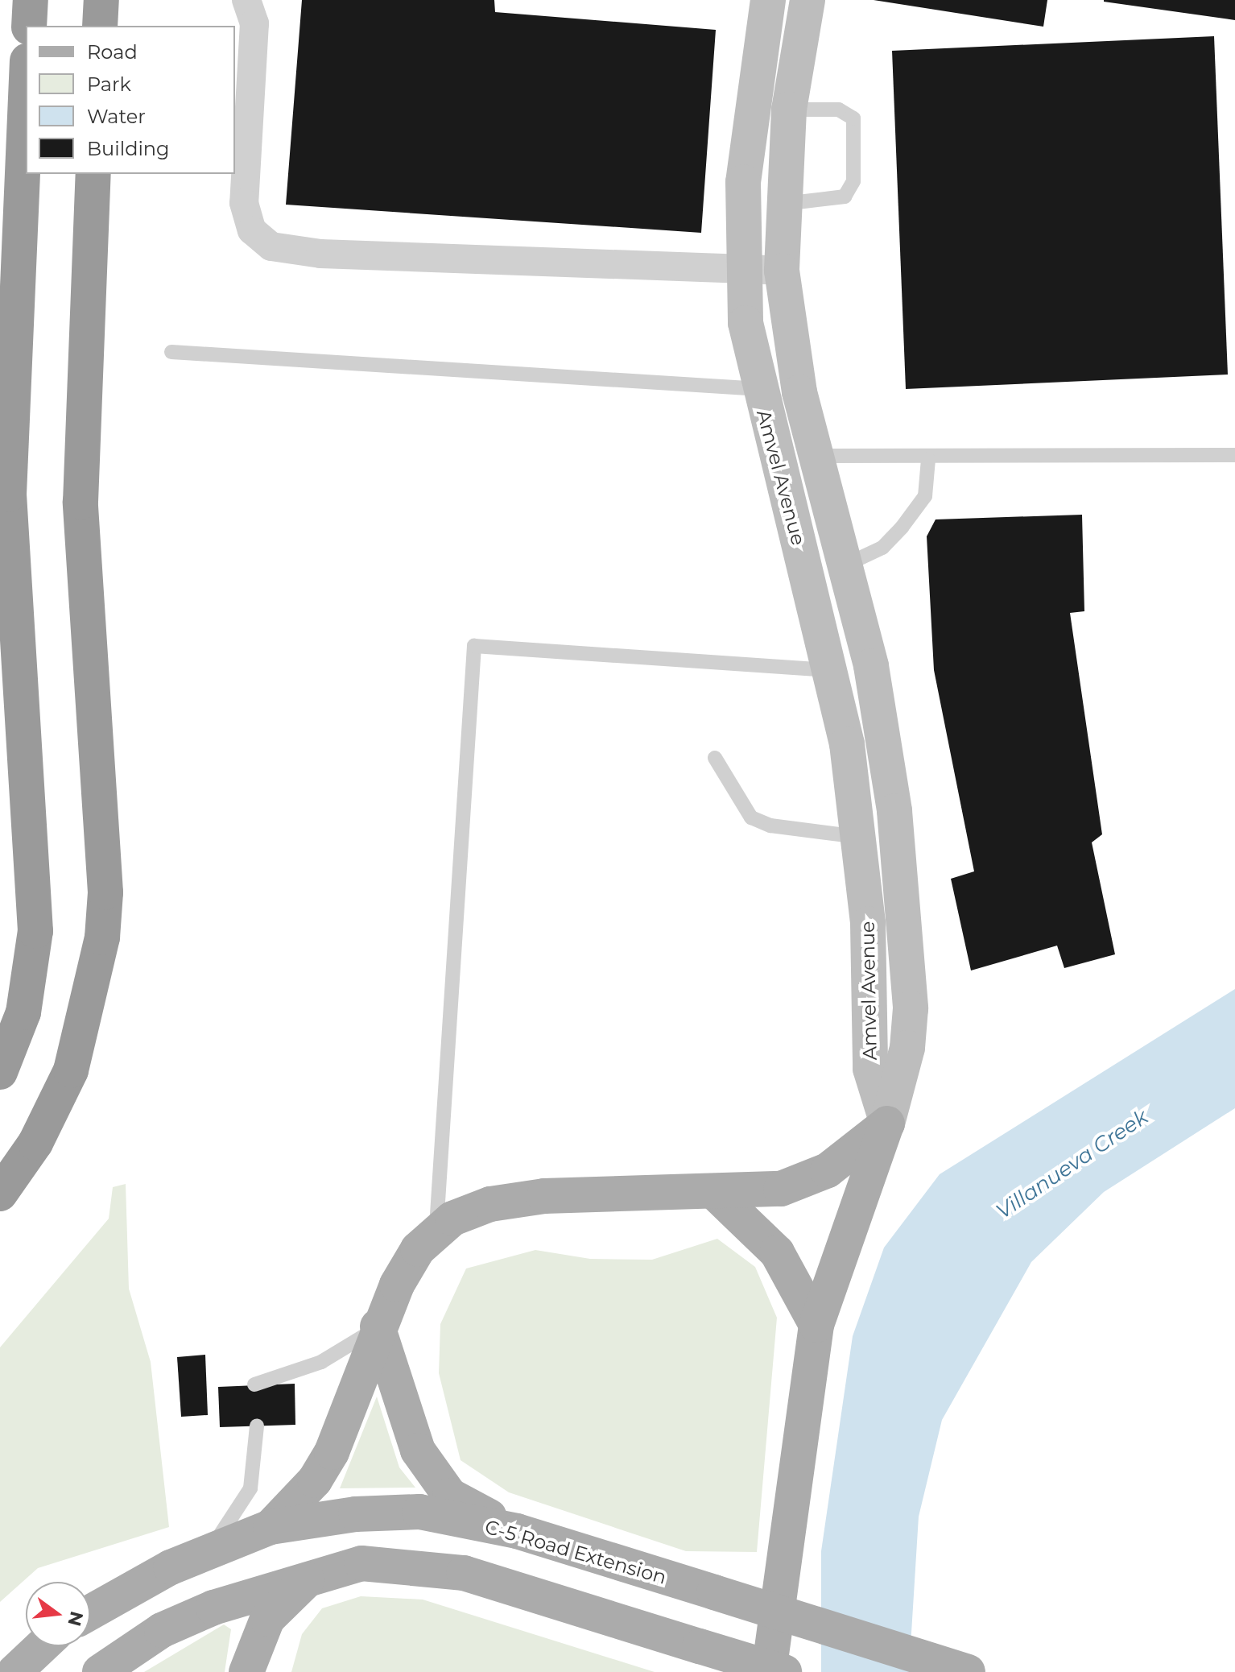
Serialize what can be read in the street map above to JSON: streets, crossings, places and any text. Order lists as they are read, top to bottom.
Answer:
{
  "streets": {
    "main road": ["Amvel Avenue", "C-5 Road Extension"]
  },
  "water": ["Villanueva Creek"],
  "legend": [
    "Road",
    "Park",
    "Water",
    "Building"
  ],
  "north": "right"
}
